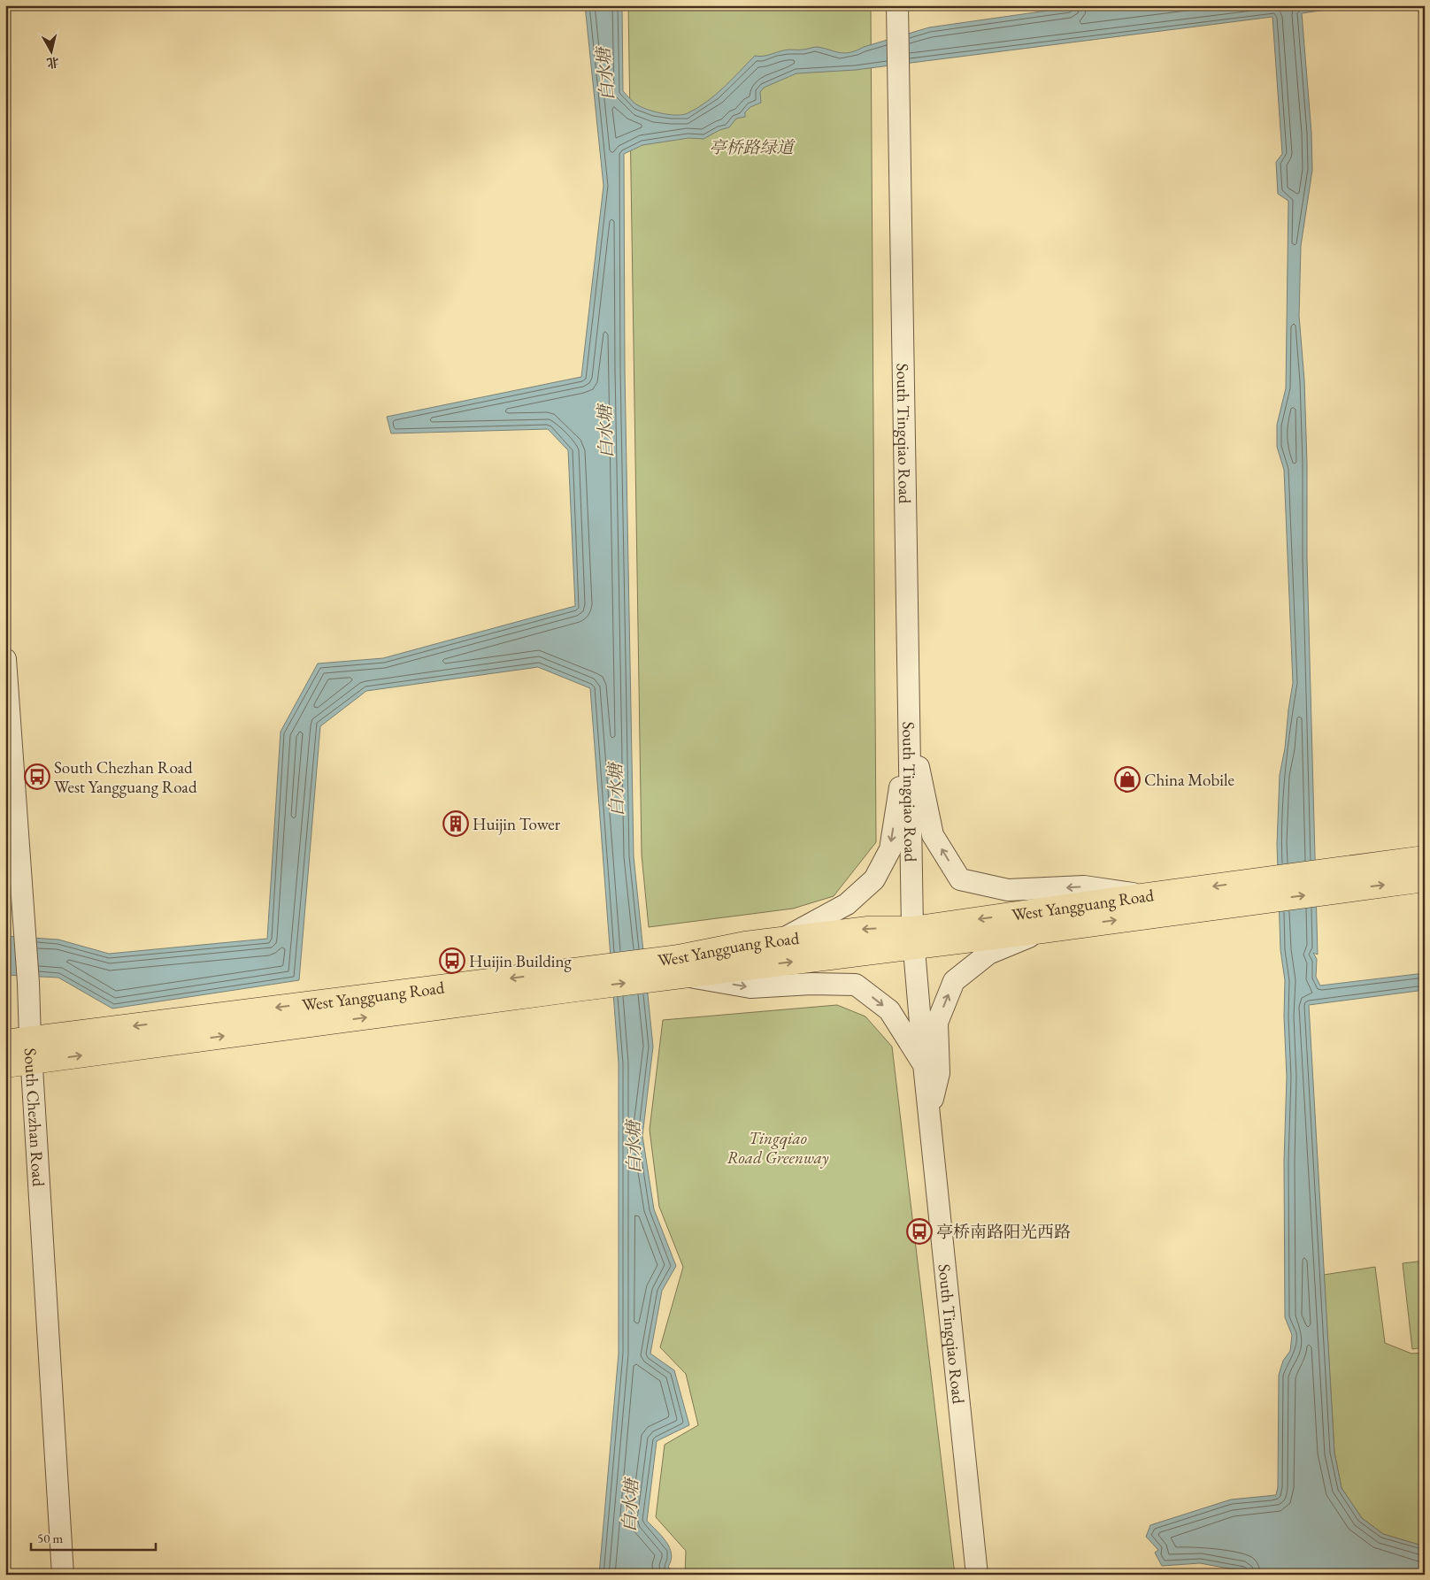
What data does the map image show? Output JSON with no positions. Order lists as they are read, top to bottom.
{
  "streets": {
    "main road": ["West Yangguang Road"],
    "street": ["South Tingqiao Road", "South Chezhan Road"]
  },
  "crossings": [
    ["South Tingqiao Road", "West Yangguang Road"],
    ["West Yangguang Road", "South Chezhan Road"]
  ],
  "water": ["白水塘"],
  "parks": ["亭桥路绿道", "Tingqiao Road Greenway"],
  "places": {
    "bus stop": ["South Chezhan Road West Yangguang Road", "Huijin Building", "亭桥南路阳光西路"],
    "shop": ["China Mobile"],
    "building": ["Huijin Tower"]
  },
  "scale_bar": "50 m",
  "north": "bottom"
}
